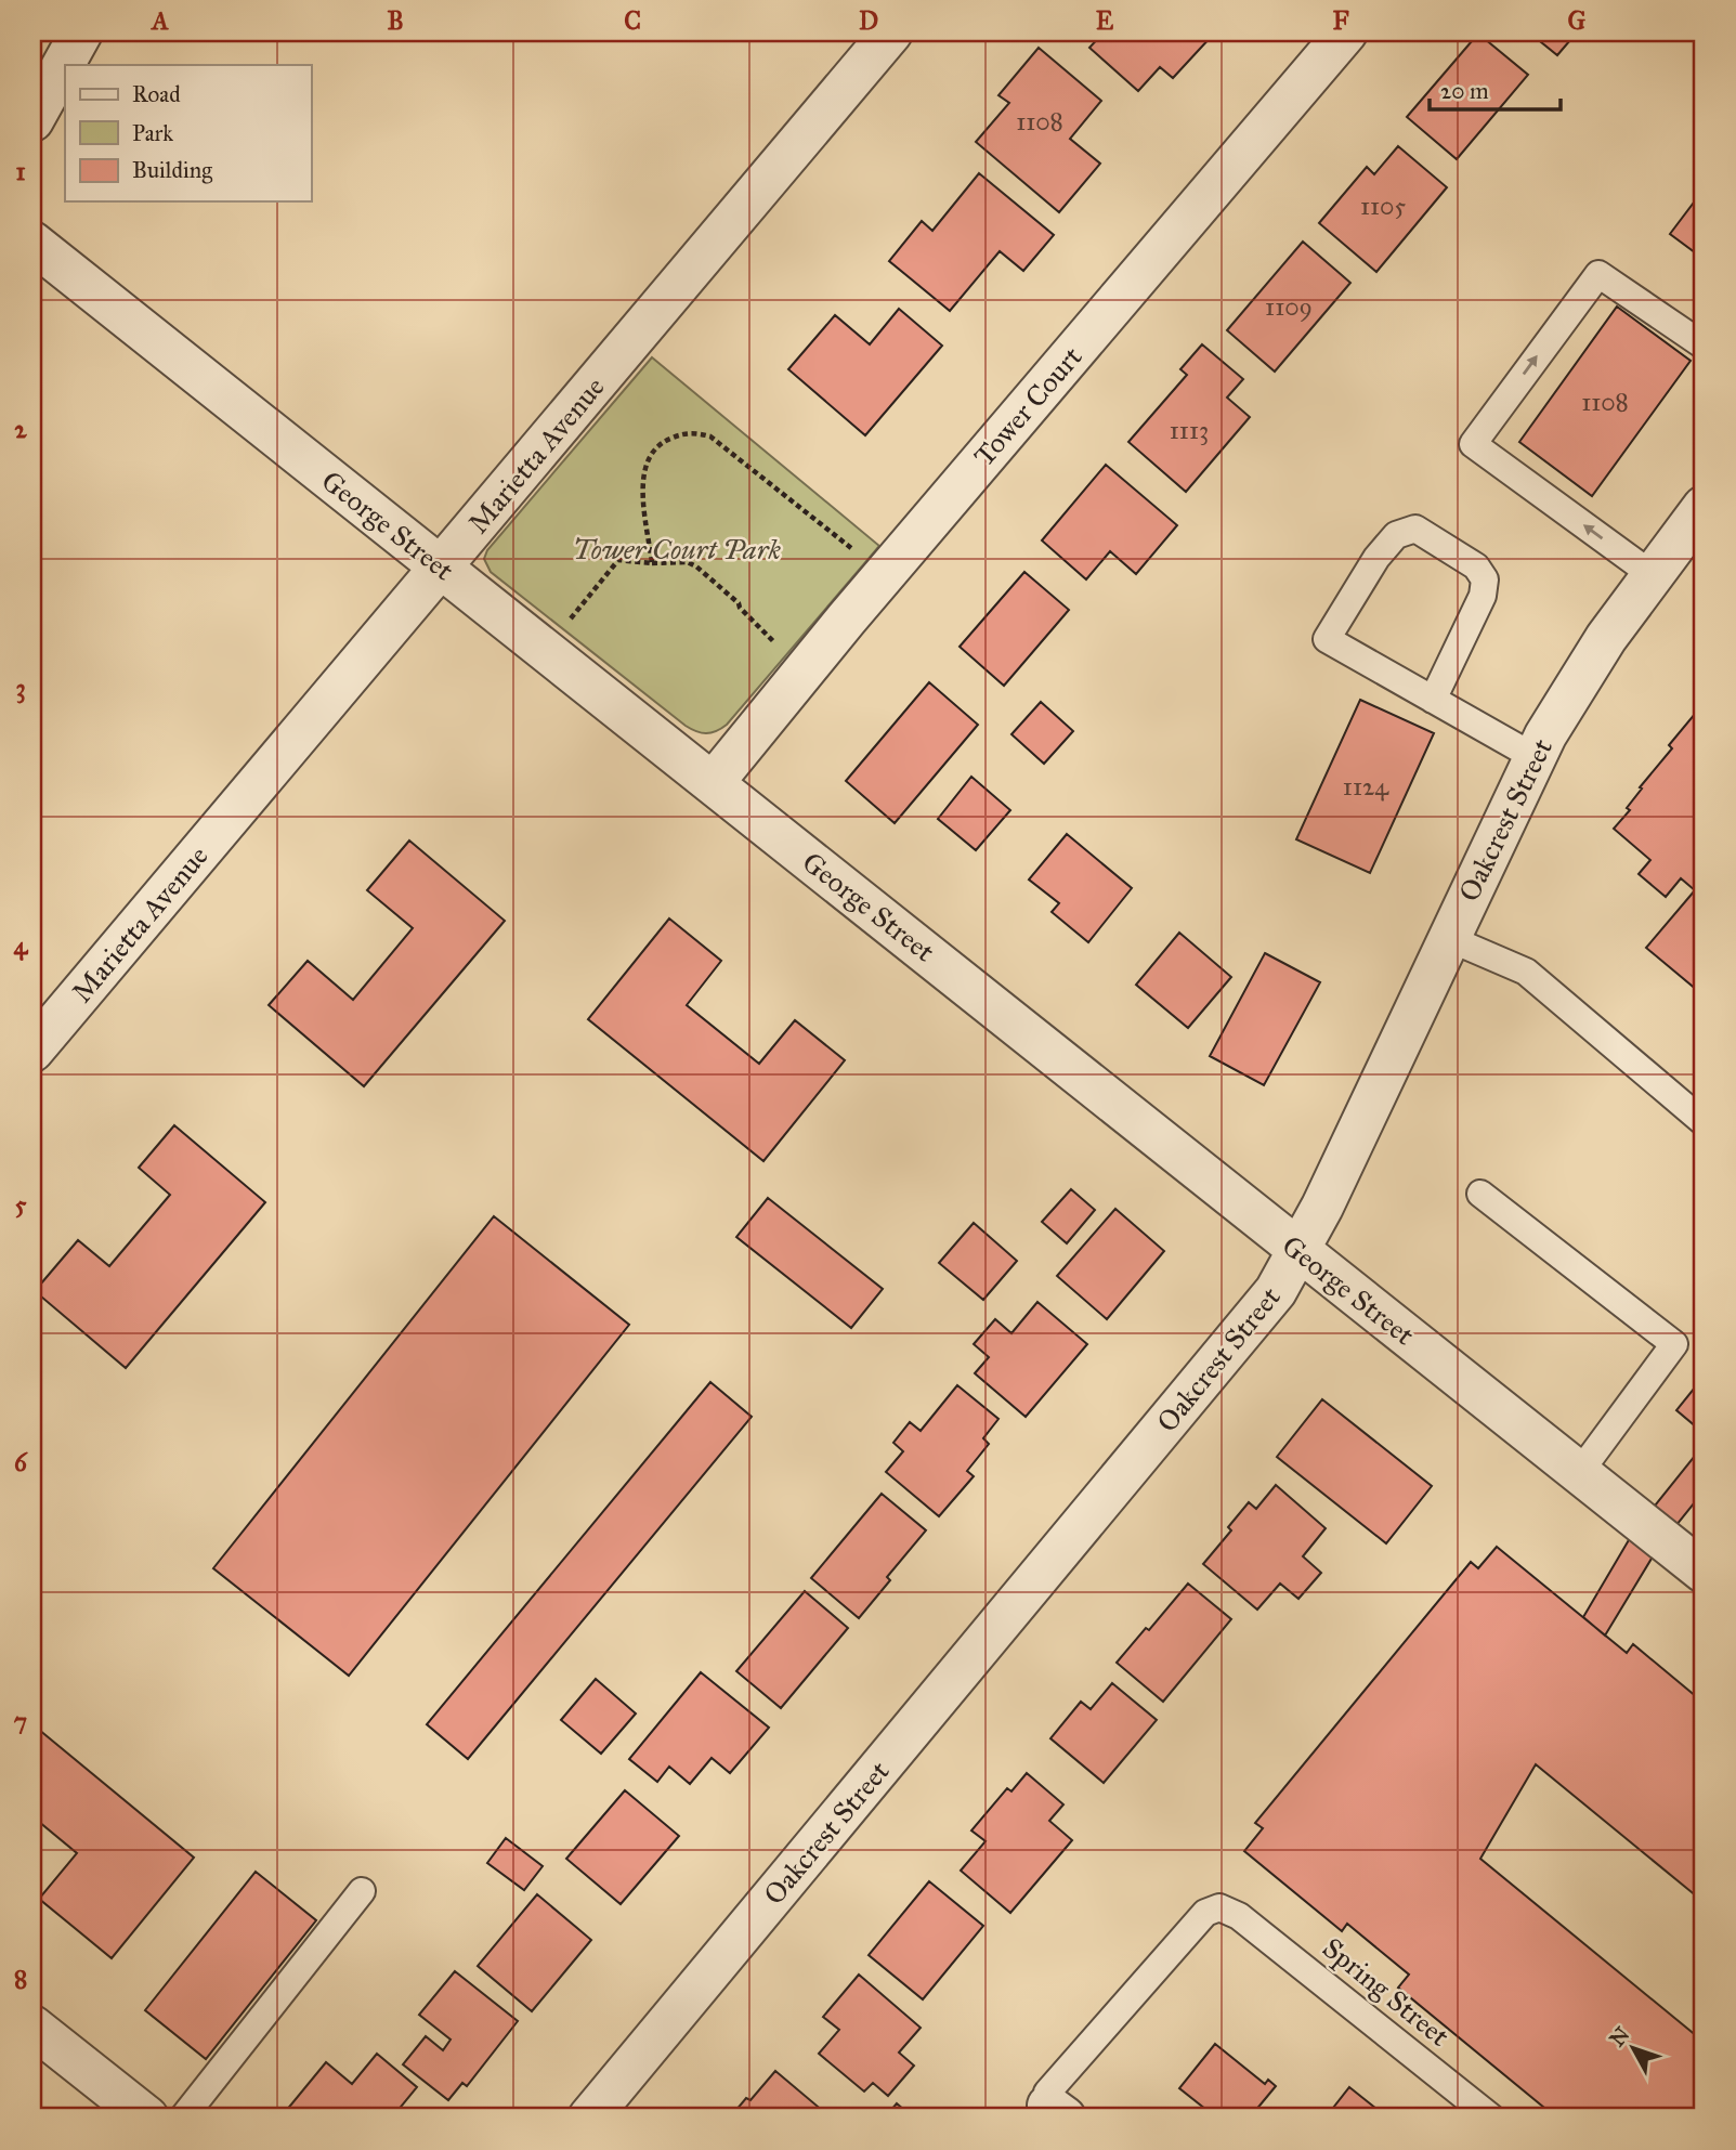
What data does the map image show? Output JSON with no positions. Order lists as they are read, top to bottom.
{
  "streets": {
    "street": [
      "Tower Court",
      "Marietta Avenue",
      "George Street",
      "Oakcrest Street"
    ],
    "lane": ["Spring Street"]
  },
  "crossings": [
    ["Tower Court", "George Street"],
    ["Marietta Avenue", "George Street"],
    ["George Street", "Oakcrest Street"]
  ],
  "parks": ["Tower Court Park"],
  "house_numbers": [
    "1108",
    "1105",
    "1109",
    "1108",
    "1113",
    "1124"
  ],
  "legend": ["Road", "Park", "Building"],
  "scale_bar": "20 m",
  "north": "top left",
  "grid": {
    "columns": [
      "A",
      "B",
      "C",
      "D",
      "E",
      "F",
      "G"
    ],
    "rows": [
      "1",
      "2",
      "3",
      "4",
      "5",
      "6",
      "7",
      "8"
    ]
  }
}
